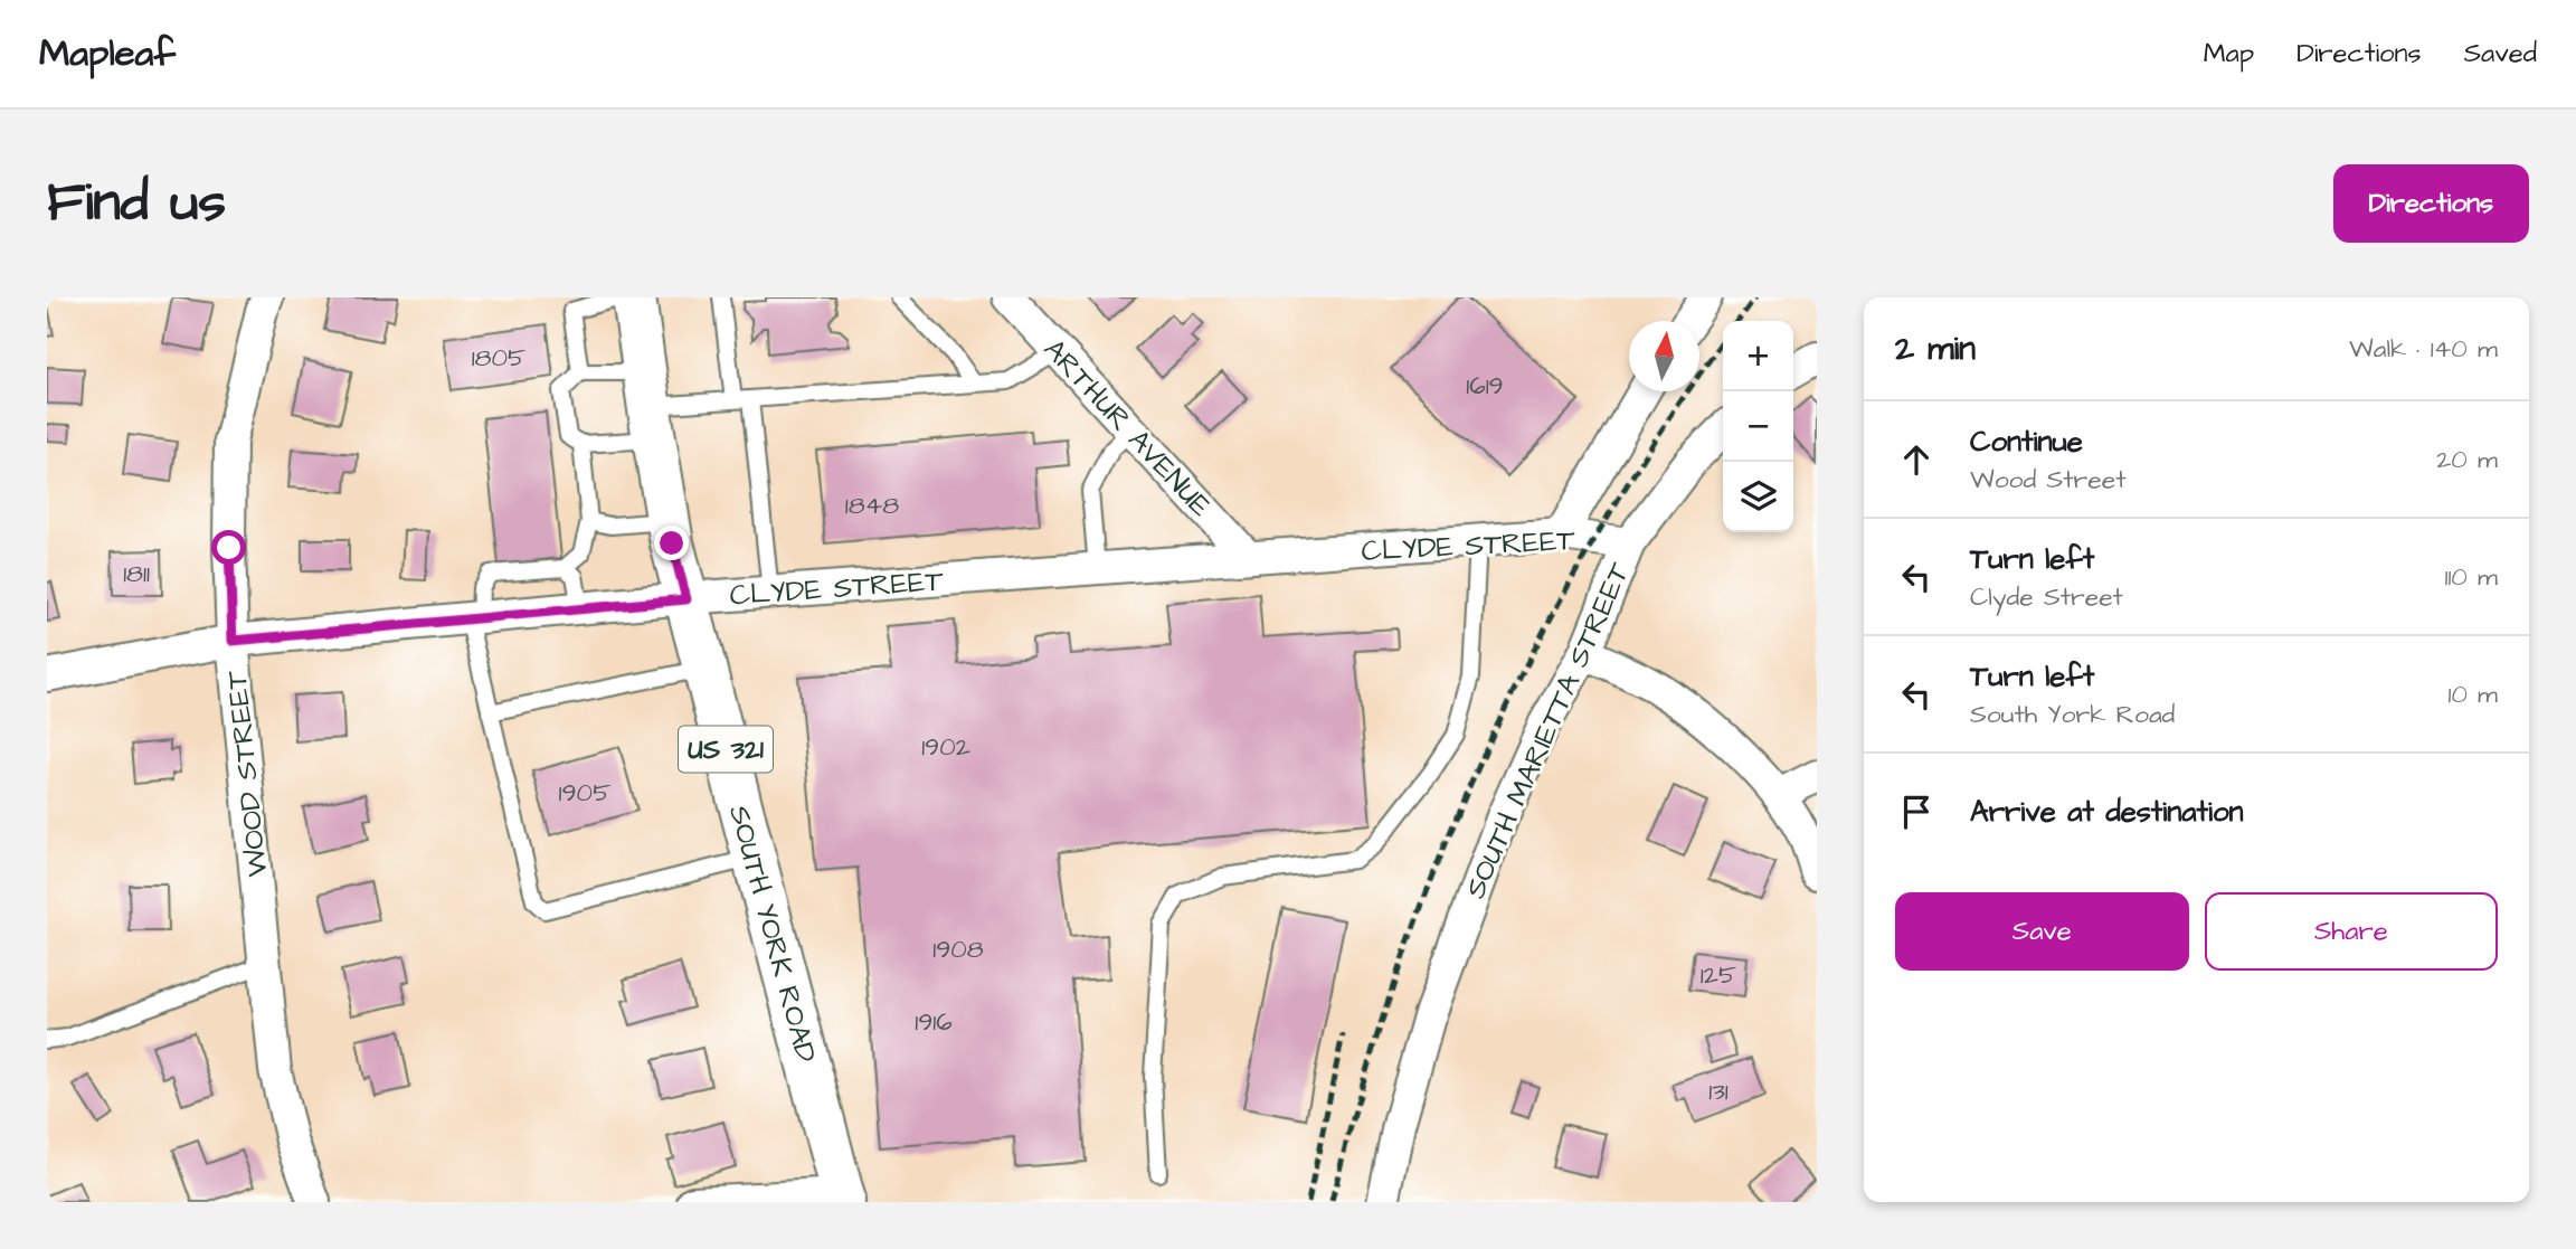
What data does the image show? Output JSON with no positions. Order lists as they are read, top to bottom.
{
  "streets": {
    "main road": ["US 321", "SOUTH YORK ROAD"],
    "street": [
      "ARTHUR AVENUE",
      "CLYDE STREET",
      "SOUTH MARIETTA STREET",
      "WOOD STREET"
    ]
  },
  "crossings": [
    ["ARTHUR AVENUE", "CLYDE STREET"],
    ["CLYDE STREET", "SOUTH MARIETTA STREET"],
    ["CLYDE STREET", "WOOD STREET"],
    ["CLYDE STREET", "SOUTH YORK ROAD"]
  ],
  "house_numbers": [
    "1805",
    "1619",
    "1848",
    "1811",
    "1902",
    "1905",
    "1908",
    "125",
    "1916",
    "131"
  ],
  "north": "top",
  "page": {
    "header": "Mapleaf",
    "nav": ["Map", "Directions", "Saved"],
    "buttons": [
      "Directions",
      ["Save", "Share"]
    ],
    "title": "Find us",
    "heading": ["2 min", "Walk · 140 m"],
    "map_buttons": ["+", "−"],
    "list": [
      ["Continue", "Wood Street", "20 m"],
      ["Turn left", "Clyde Street", "110 m"],
      ["Turn left", "South York Road", "10 m"],
      "Arrive at destination"
    ]
  }
}
